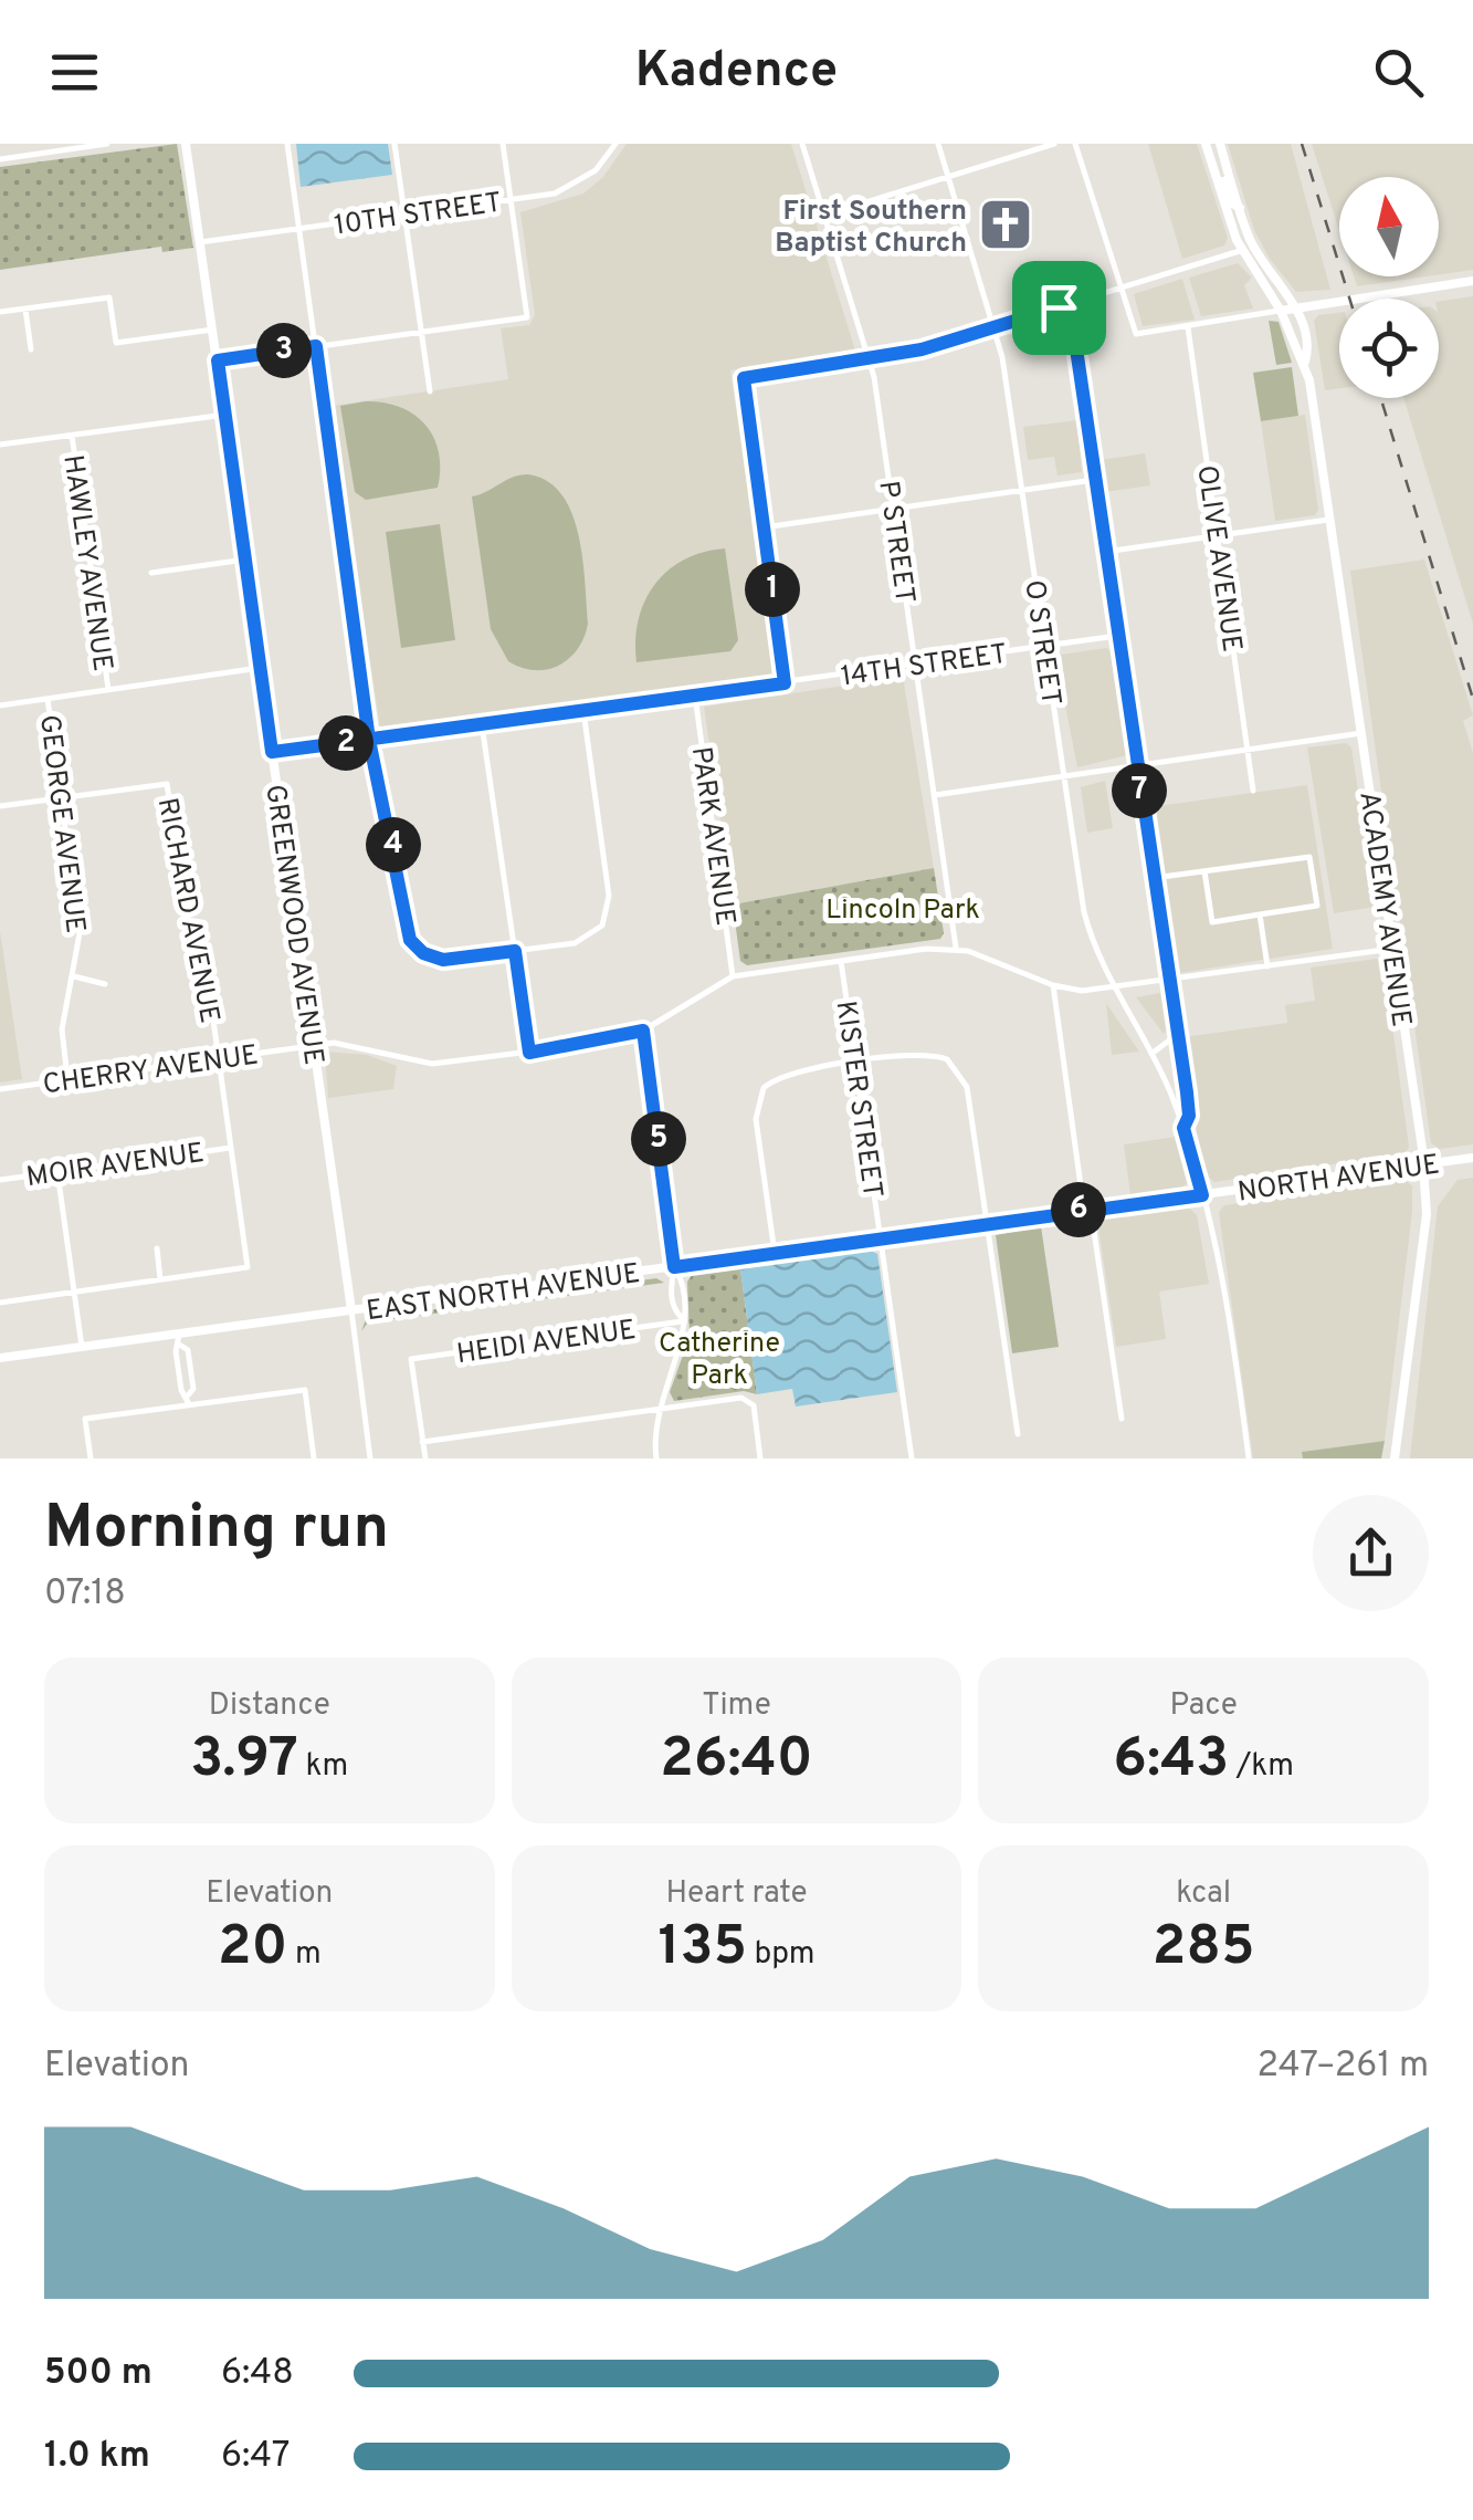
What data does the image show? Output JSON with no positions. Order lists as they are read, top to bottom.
{
  "streets": {
    "street": [
      "10TH STREET",
      "P STREET",
      "OLIVE AVENUE",
      "HAWLEY AVENUE",
      "O STREET",
      "14TH STREET",
      "GEORGE AVENUE",
      "PARK AVENUE",
      "ACADEMY AVENUE",
      "RICHARD AVENUE",
      "GREENWOOD AVENUE",
      "CHERRY AVENUE",
      "KISTER STREET",
      "MOIR AVENUE",
      "NORTH AVENUE",
      "EAST NORTH AVENUE",
      "HEIDI AVENUE"
    ]
  },
  "crossings": [
    ["10TH STREET", "GREENWOOD AVENUE"],
    ["P STREET", "14TH STREET"],
    ["P STREET", "CHERRY AVENUE"],
    ["O STREET", "14TH STREET"],
    ["O STREET", "CHERRY AVENUE"],
    ["14TH STREET", "PARK AVENUE"],
    ["14TH STREET", "GREENWOOD AVENUE"],
    ["GEORGE AVENUE", "RICHARD AVENUE"],
    ["GEORGE AVENUE", "CHERRY AVENUE"],
    ["PARK AVENUE", "CHERRY AVENUE"],
    ["ACADEMY AVENUE", "CHERRY AVENUE"],
    ["ACADEMY AVENUE", "NORTH AVENUE"],
    ["RICHARD AVENUE", "CHERRY AVENUE"],
    ["RICHARD AVENUE", "MOIR AVENUE"],
    ["GREENWOOD AVENUE", "CHERRY AVENUE"],
    ["GREENWOOD AVENUE", "EAST NORTH AVENUE"],
    ["CHERRY AVENUE", "KISTER STREET"],
    ["KISTER STREET", "EAST NORTH AVENUE"],
    ["NORTH AVENUE", "EAST NORTH AVENUE"]
  ],
  "parks": ["Lincoln Park", "Catherine Park"],
  "places": {
    "church": ["First Southern Baptist Church"]
  },
  "north": "top",
  "page": {
    "header": "Kadence",
    "pins": [
      "3",
      "1",
      "2",
      "7",
      "4",
      "5",
      "6"
    ],
    "heading": ["Morning run", "07:18"],
    "stats": [
      ["Distance", "3.97 km"],
      ["Time", "26:40"],
      ["Pace", "6:43 /km"],
      ["Elevation", "20 m"],
      ["Heart rate", "135 bpm"],
      ["kcal", "285"]
    ],
    "chart": ["Elevation", "247–261 m"],
    "list": [
      {
        "name": "500 m",
        "note": "6:48"
      },
      {
        "name": "1.0 km",
        "note": "6:47"
      }
    ]
  }
}
